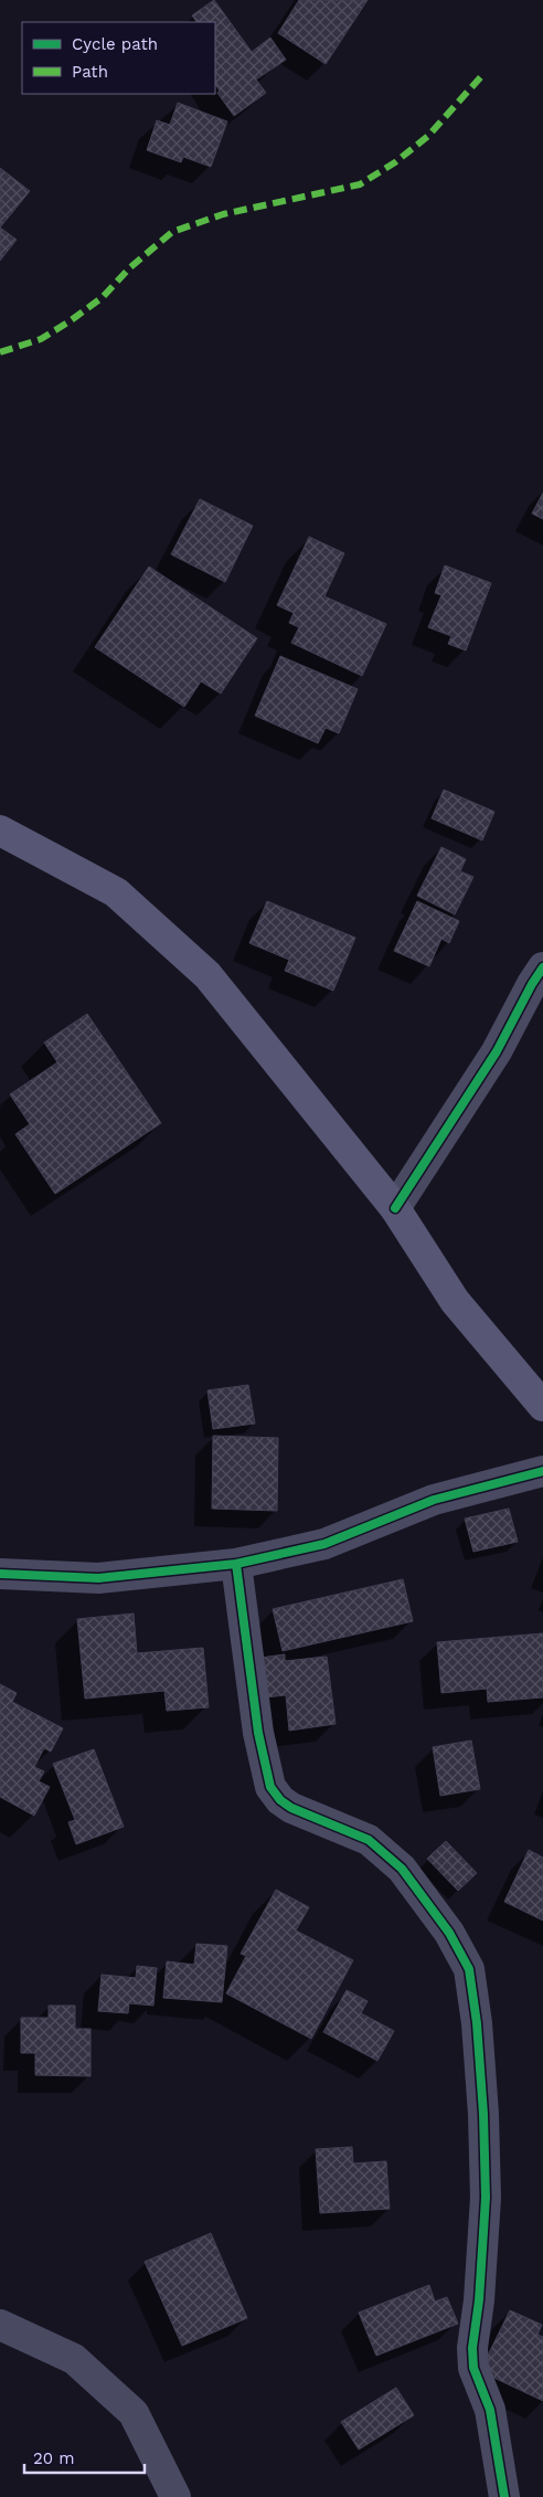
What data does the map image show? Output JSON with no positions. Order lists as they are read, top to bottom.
{
  "legend": ["Cycle path", "Path"],
  "scale_bar": "20 m"
}
